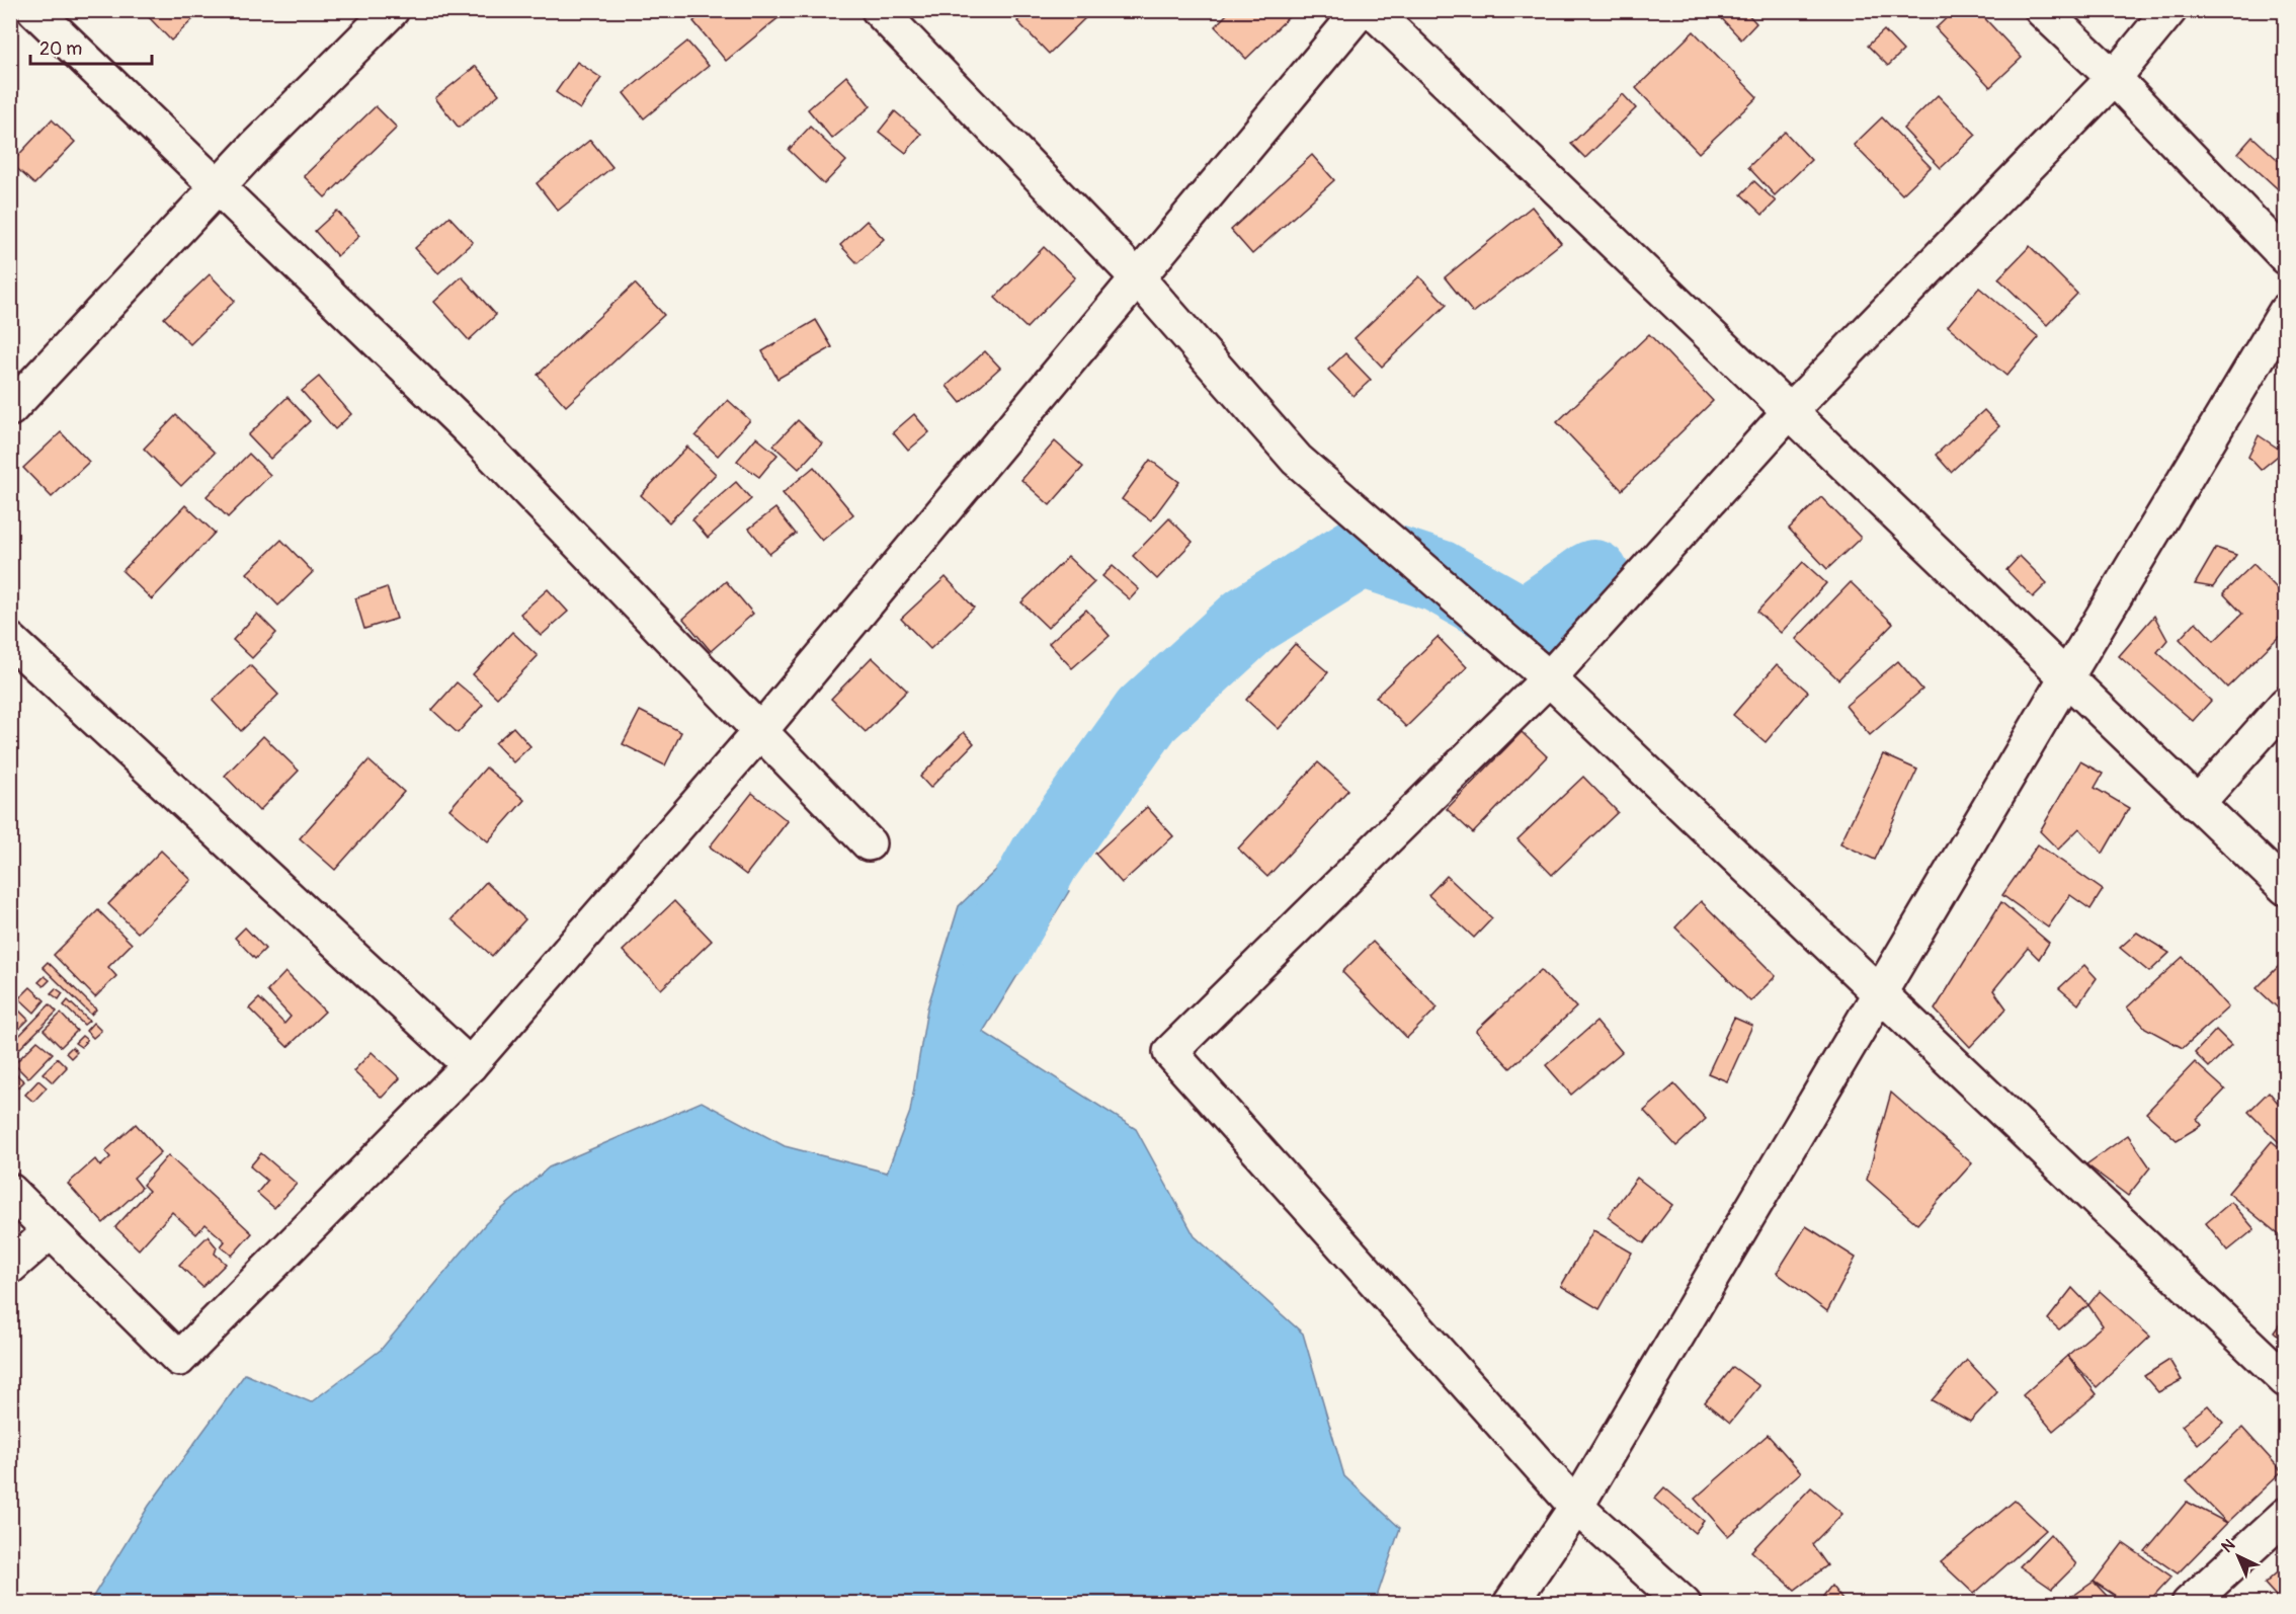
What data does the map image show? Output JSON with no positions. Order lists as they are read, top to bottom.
{
  "scale_bar": "20 m",
  "north": "top left"
}
